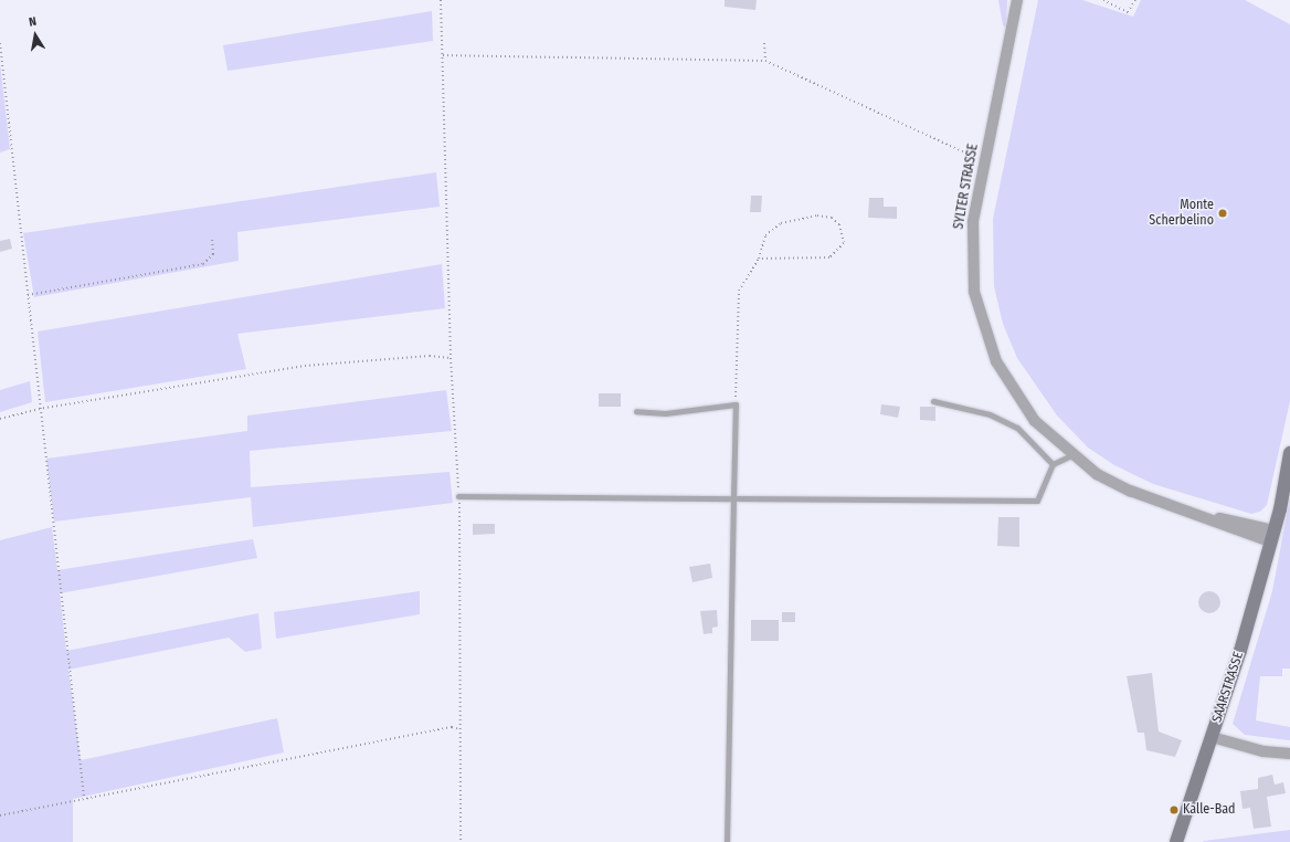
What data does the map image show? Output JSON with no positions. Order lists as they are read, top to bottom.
{
  "streets": {
    "main road": ["SAARSTRASSE"],
    "street": ["SYLTER STRASSE"]
  },
  "crossings": [
    ["SYLTER STRASSE", "SAARSTRASSE"]
  ],
  "places": ["Monte Scherbelino", "Kalle-Bad"],
  "north": "top"
}
